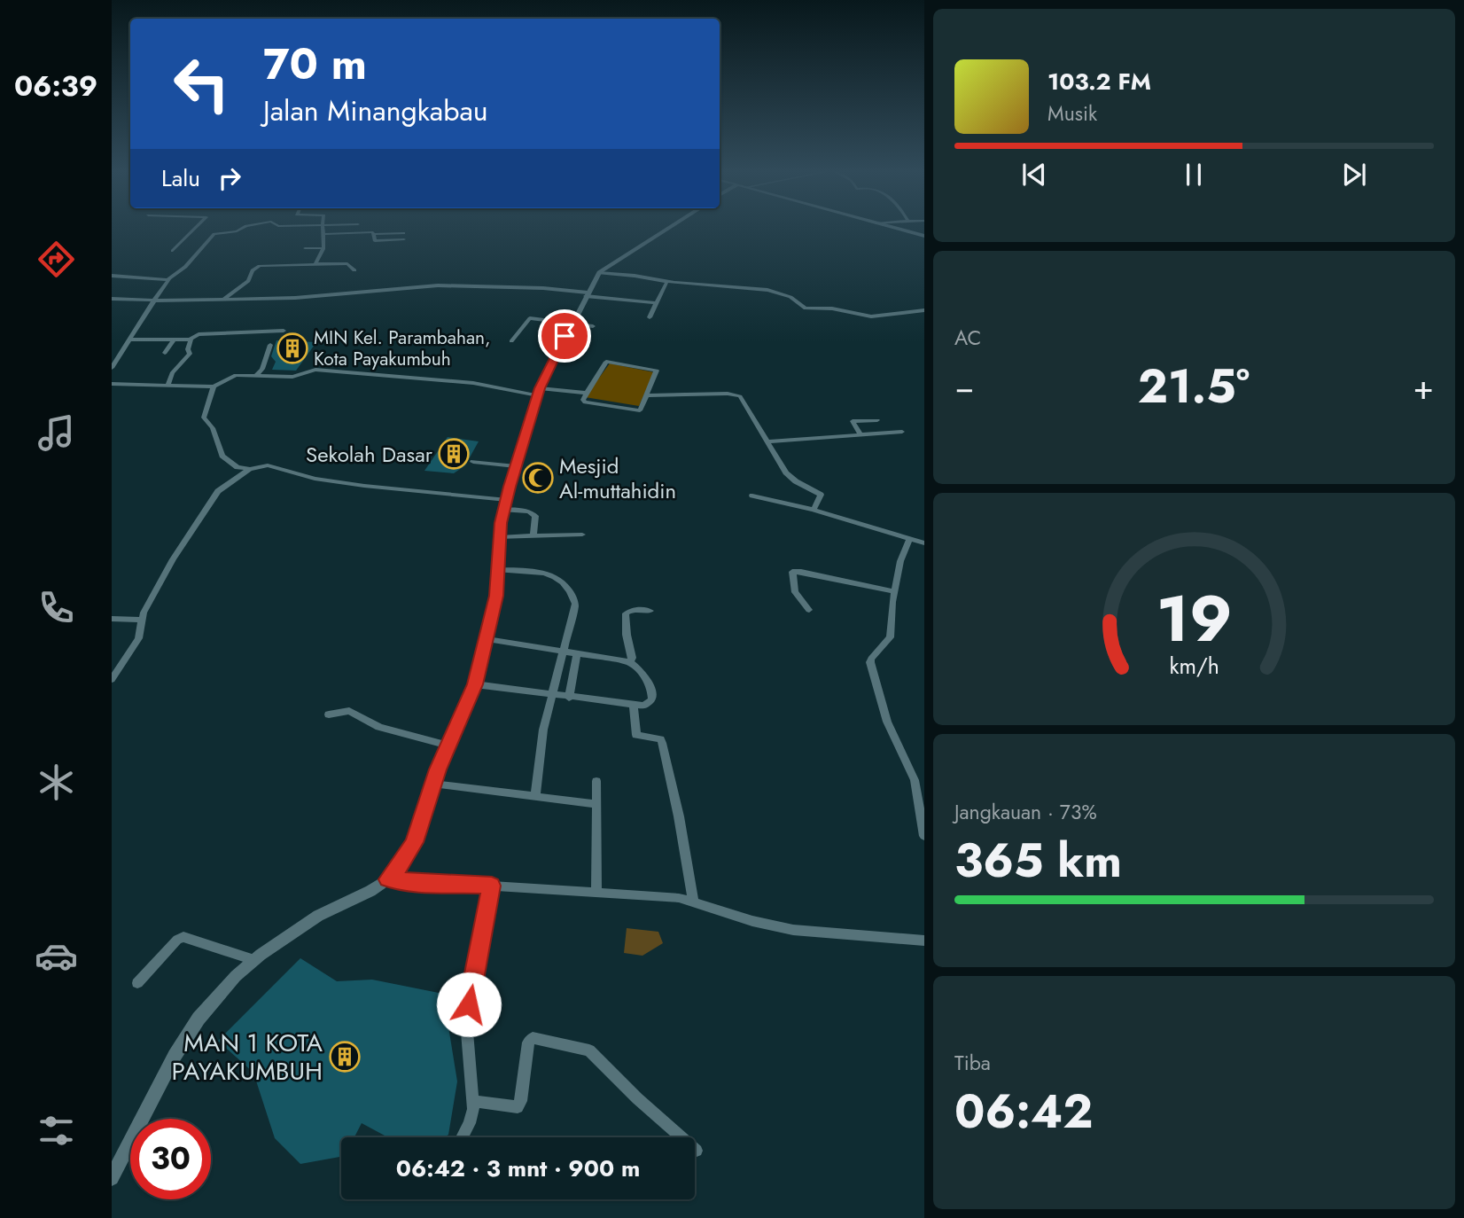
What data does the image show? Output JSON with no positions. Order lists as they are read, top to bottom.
{
  "places": {
    "building": ["MIN Kel. Parambahan, Kota Payakumbuh", "Sekolah Dasar", "MAN 1 KOTA PAYAKUMBUH"],
    "mosque": ["Mesjid Al-muttahidin"]
  },
  "page": {
    "tabs": "06:39",
    "turn": ["70 m", "Jalan Minangkabau"],
    "song": ["103.2 FM", "Musik"],
    "then": "Lalu",
    "tile": [
      "AC",
      ["Jangkauan · 73%", "365 km"],
      ["Tiba", "06:42"]
    ],
    "heat": ["−", "21.5°", "+"],
    "limit": "30",
    "trip": "06:42 · 3 mnt · 900 m",
    "gauge": ["19", "km/h"]
  }
}
